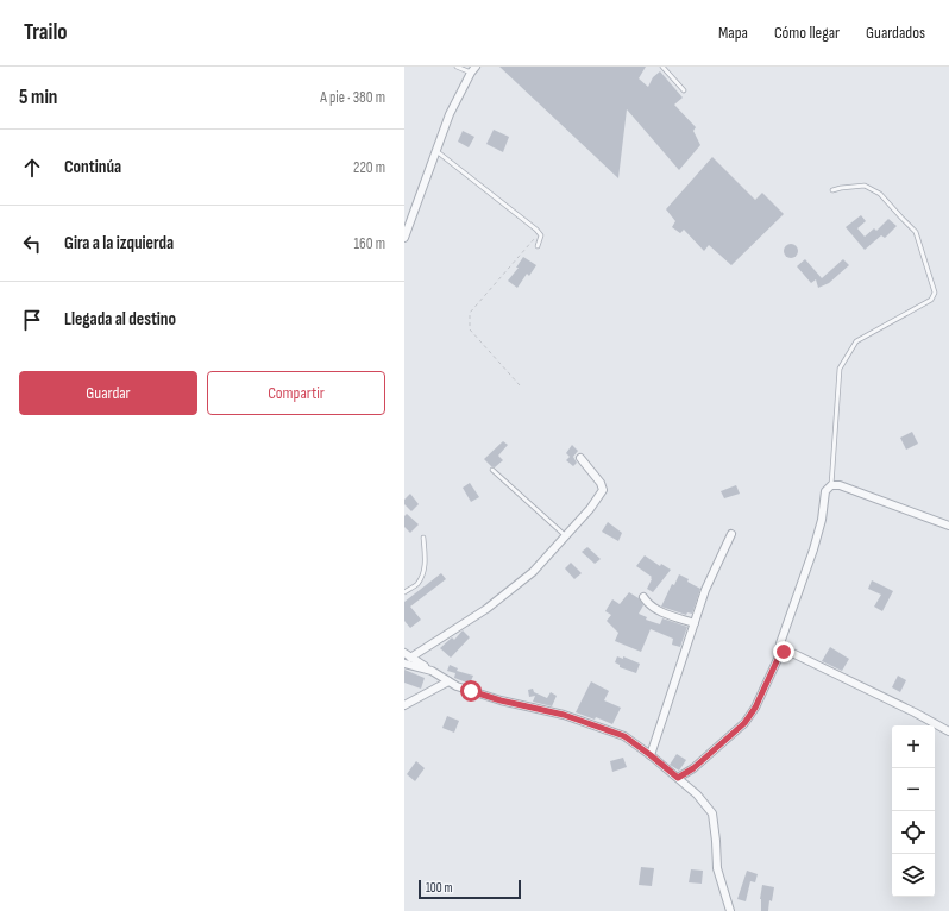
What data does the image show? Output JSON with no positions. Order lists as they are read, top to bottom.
{
  "scale_bar": "100 m",
  "page": {
    "header": "Trailo",
    "nav": ["Mapa", "Cómo llegar", "Guardados"],
    "heading": ["5 min", "A pie · 380 m"],
    "list": [
      ["Continúa", "220 m"],
      ["Gira a la izquierda", "160 m"],
      "Llegada al destino"
    ],
    "buttons": ["Guardar", "Compartir"],
    "map_buttons": ["+", "−"],
    "scale": "100 m"
  }
}
